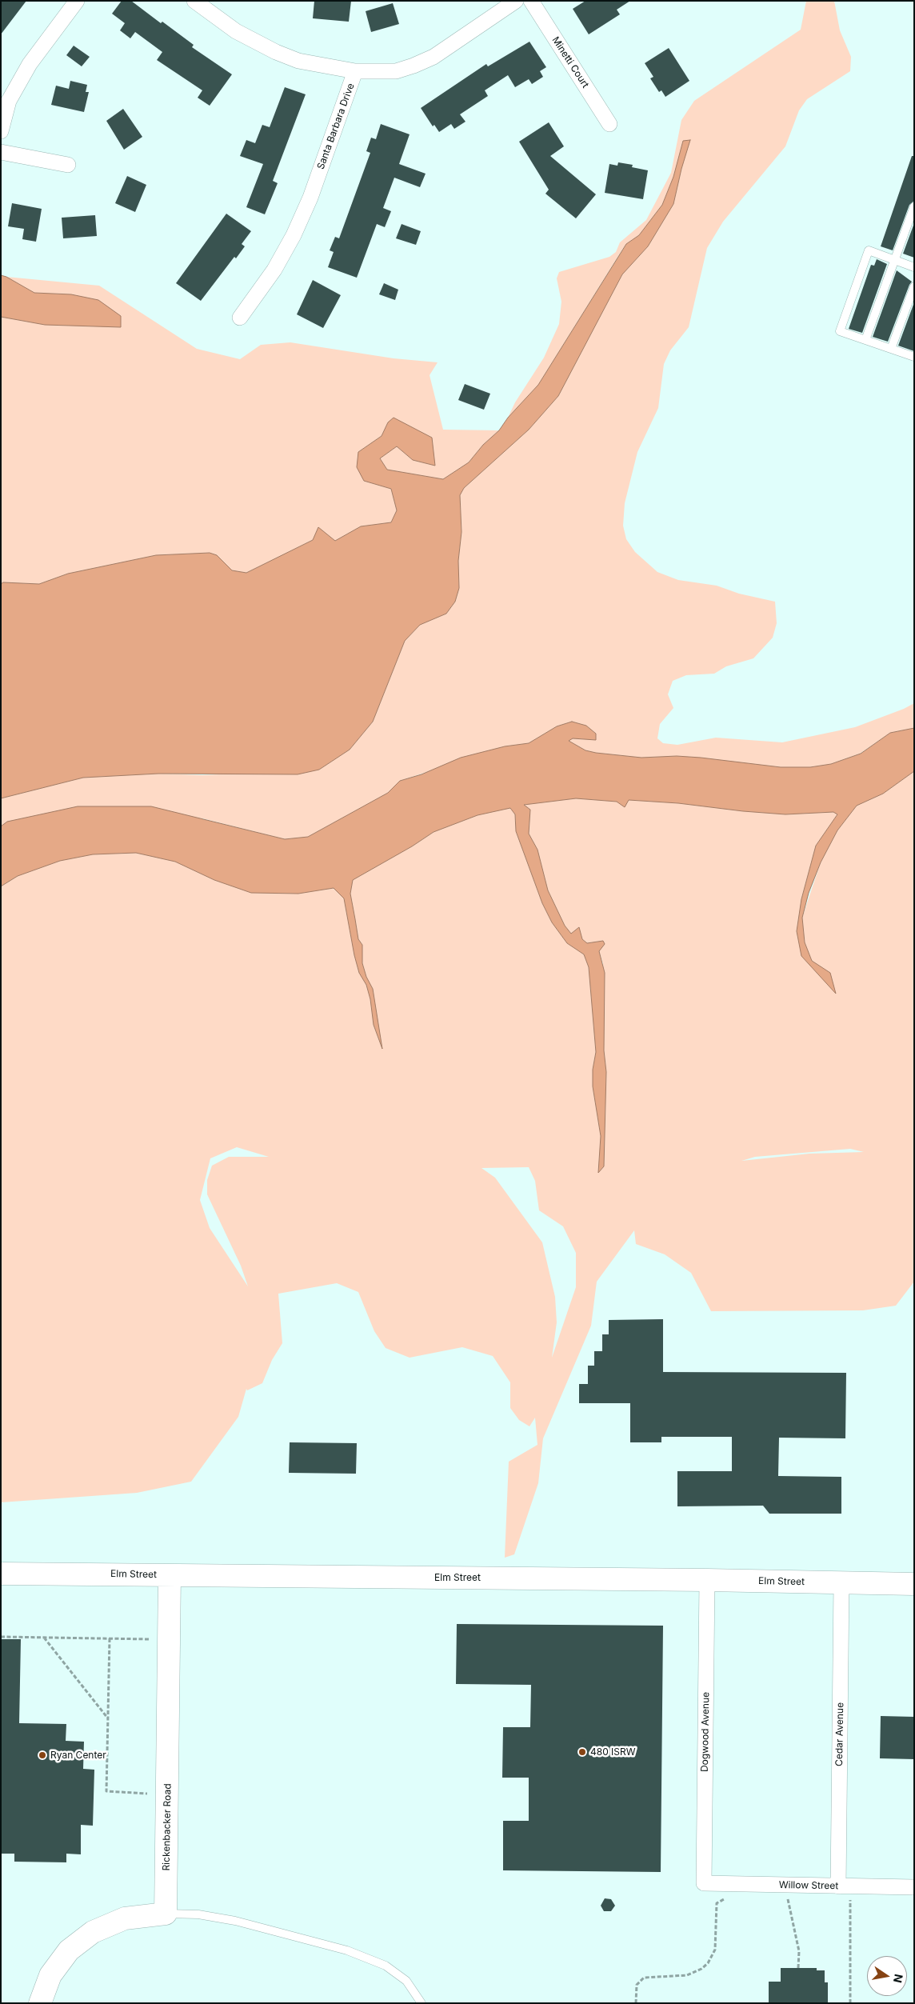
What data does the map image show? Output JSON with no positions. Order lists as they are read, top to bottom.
{
  "streets": {
    "street": [
      "Minetti Court",
      "Santa Barbara Drive",
      "Elm Street",
      "Dogwood Avenue",
      "Cedar Avenue",
      "Rickenbacker Road",
      "Willow Street"
    ]
  },
  "crossings": [
    ["Elm Street", "Dogwood Avenue"],
    ["Elm Street", "Cedar Avenue"],
    ["Elm Street", "Rickenbacker Road"],
    ["Dogwood Avenue", "Willow Street"],
    ["Cedar Avenue", "Willow Street"]
  ],
  "places": ["480 ISRW", "Ryan Center"],
  "north": "right"
}
